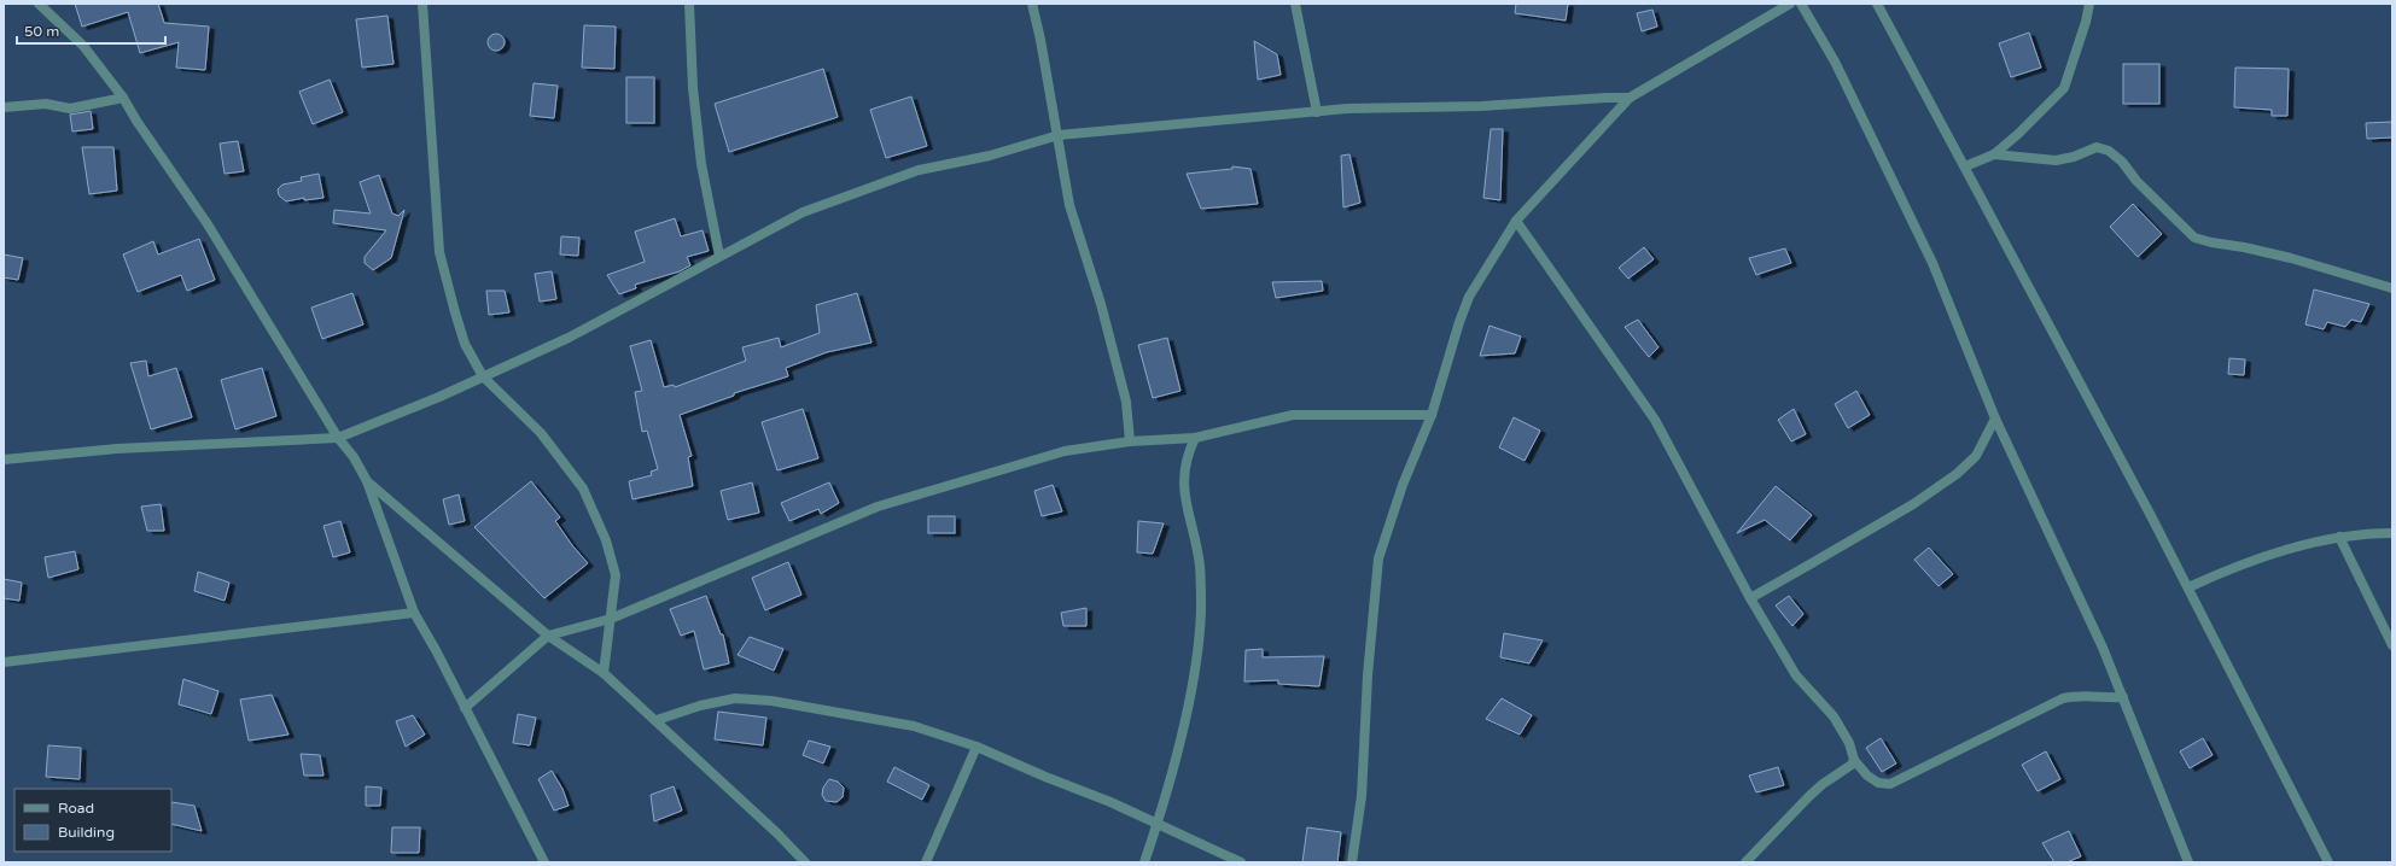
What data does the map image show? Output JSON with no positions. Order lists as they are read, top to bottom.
{
  "legend": ["Road", "Building"],
  "scale_bar": "50 m"
}
